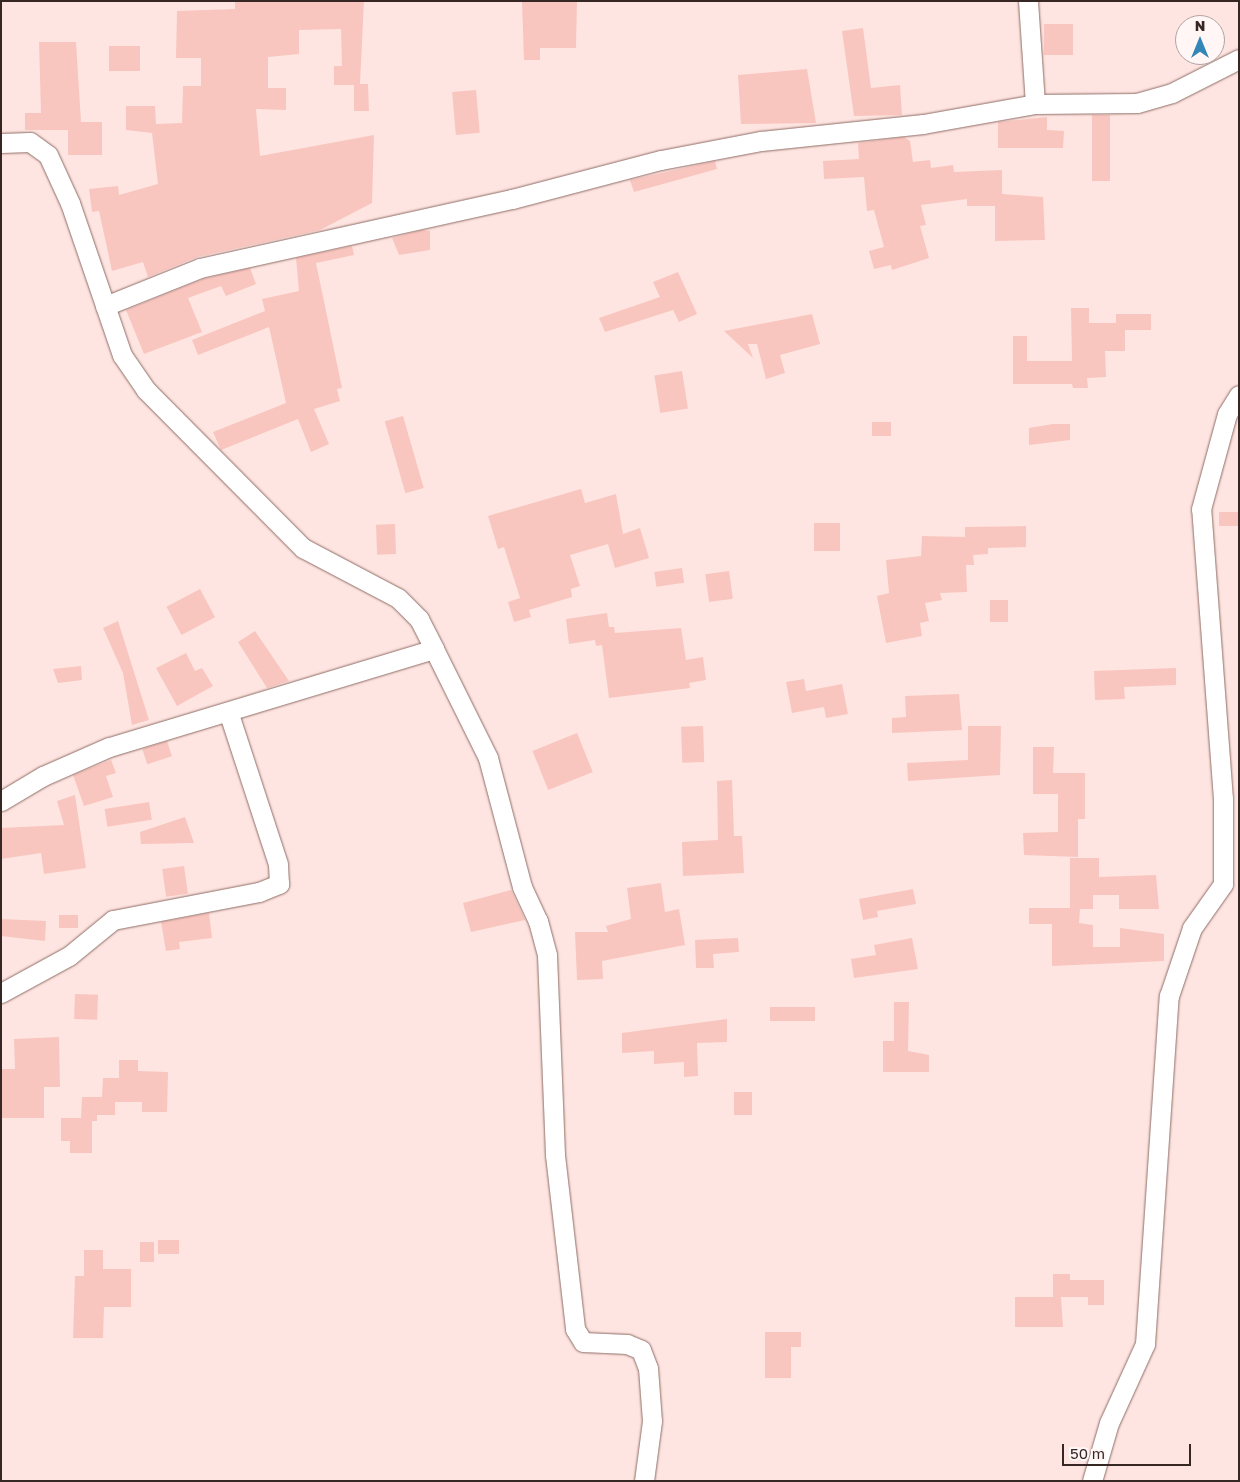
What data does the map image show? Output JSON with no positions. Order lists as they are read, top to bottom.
{
  "scale_bar": "50 m",
  "north": "top"
}
